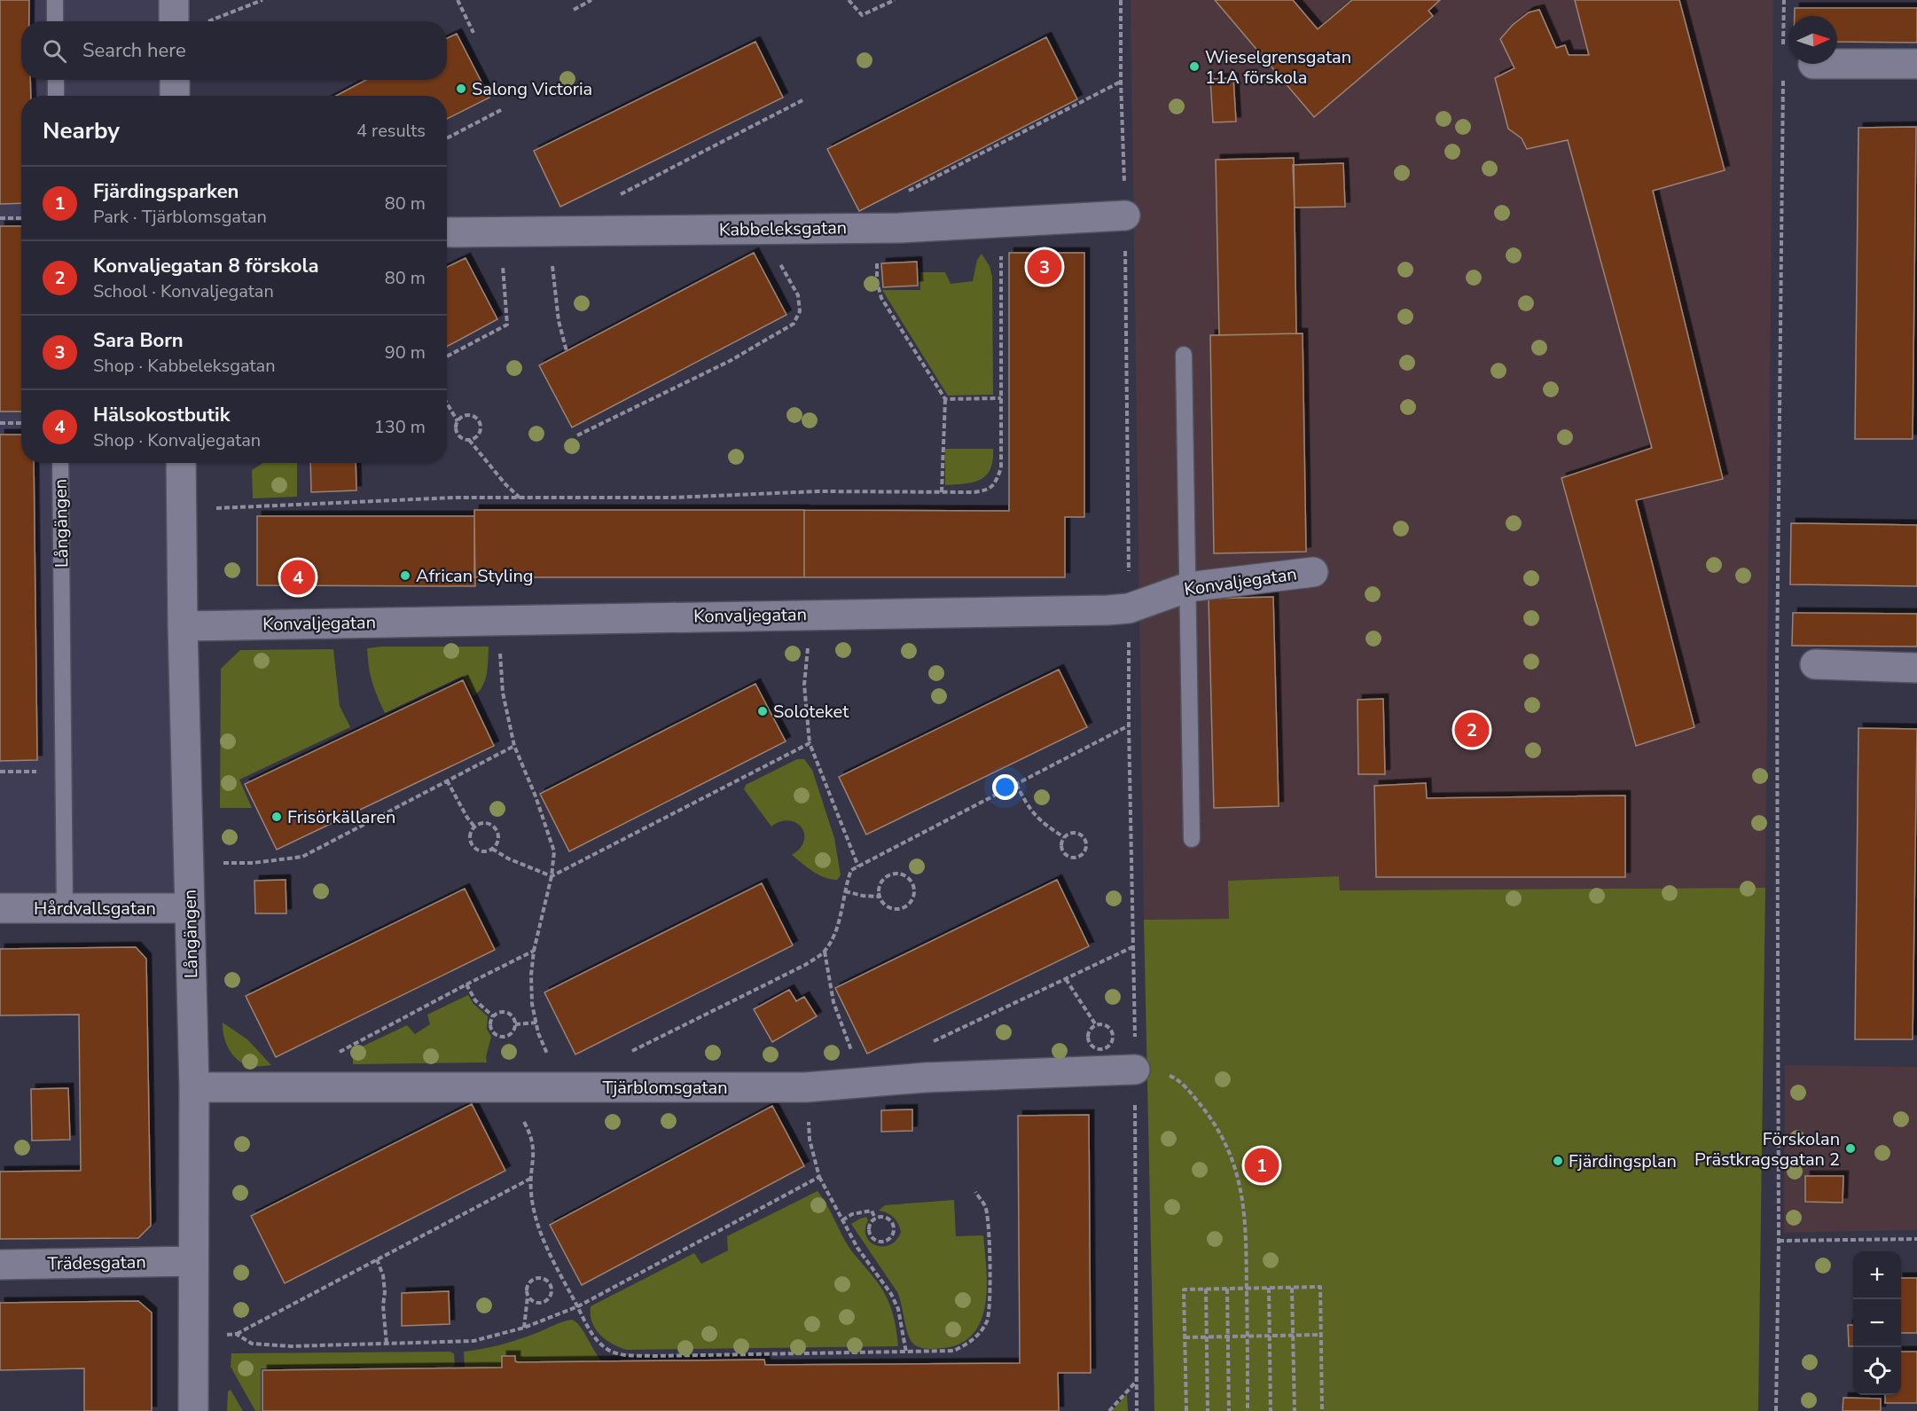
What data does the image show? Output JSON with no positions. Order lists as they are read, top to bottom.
{
  "streets": {
    "street": [
      "Kabbeleksgatan",
      "Långängen",
      "Konvaljegatan",
      "Hårdvallsgatan",
      "Tjärblomsgatan",
      "Trädesgatan"
    ]
  },
  "crossings": [
    ["Långängen", "Konvaljegatan"],
    ["Långängen", "Hårdvallsgatan"],
    ["Långängen", "Tjärblomsgatan"],
    ["Långängen", "Trädesgatan"]
  ],
  "places": [
    "Wieselgrensgatan 11A förskola",
    "Salong Victoria",
    "African Styling",
    "Soloteket",
    "Frisörkällaren",
    "Förskolan Prästkragsgatan 2",
    "Fjärdingsplan"
  ],
  "north": "right",
  "page": {
    "search": "Search here",
    "heading": ["Nearby", "4 results"],
    "list": [
      {
        "mark": "1",
        "name": "Fjärdingsparken",
        "note": "Park · Tjärblomsgatan",
        "value": "80 m"
      },
      {
        "mark": "2",
        "name": "Konvaljegatan 8 förskola",
        "note": "School · Konvaljegatan",
        "value": "80 m"
      },
      {
        "mark": "3",
        "name": "Sara Born",
        "note": "Shop · Kabbeleksgatan",
        "value": "90 m"
      },
      {
        "mark": "4",
        "name": "Hälsokostbutik",
        "note": "Shop · Konvaljegatan",
        "value": "130 m"
      }
    ],
    "pins": [
      "3",
      "4",
      "2",
      "1"
    ],
    "map_buttons": ["+", "−"]
  }
}
